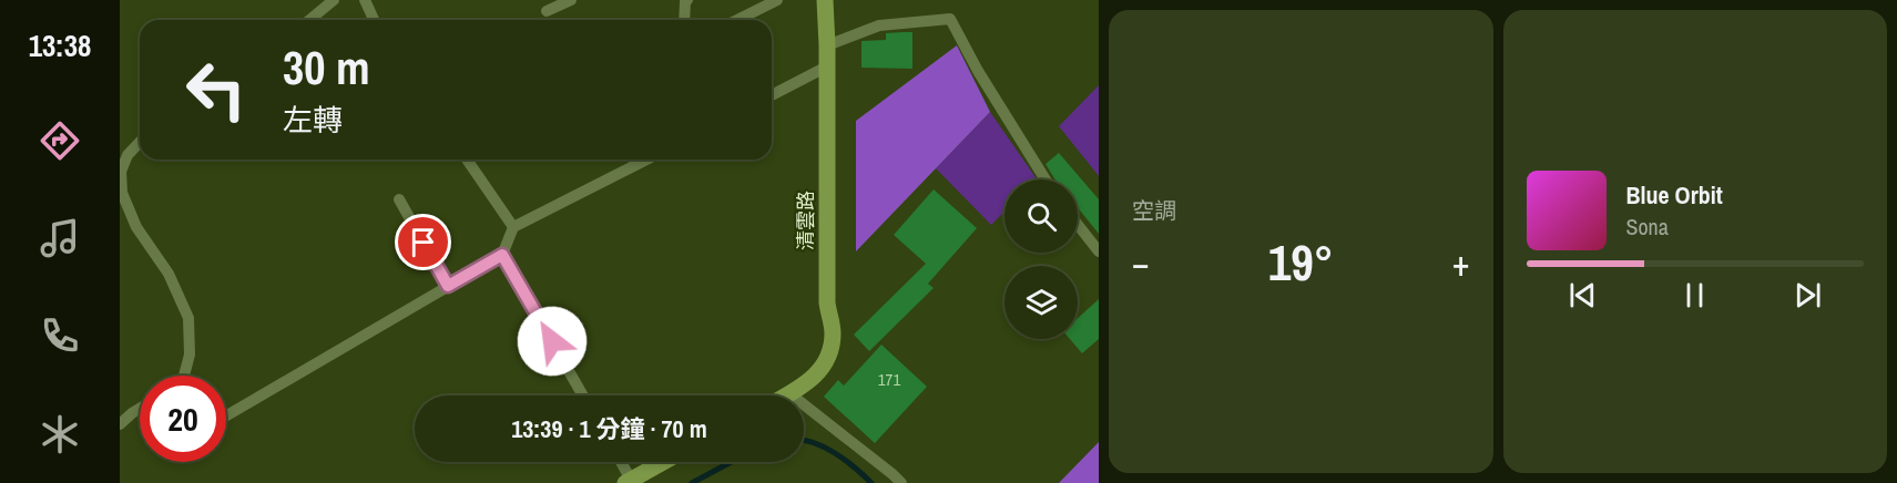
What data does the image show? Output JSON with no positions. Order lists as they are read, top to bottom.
{
  "streets": {
    "street": ["清雲路"]
  },
  "house_numbers": ["171"],
  "page": {
    "tabs": "13:38",
    "tile": "空調",
    "turn": ["30 m", "左轉"],
    "song": ["Blue Orbit", "Sona"],
    "heat": ["−", "19°", "+"],
    "limit": "20",
    "trip": "13:39 · 1 分鐘 · 70 m"
  }
}
